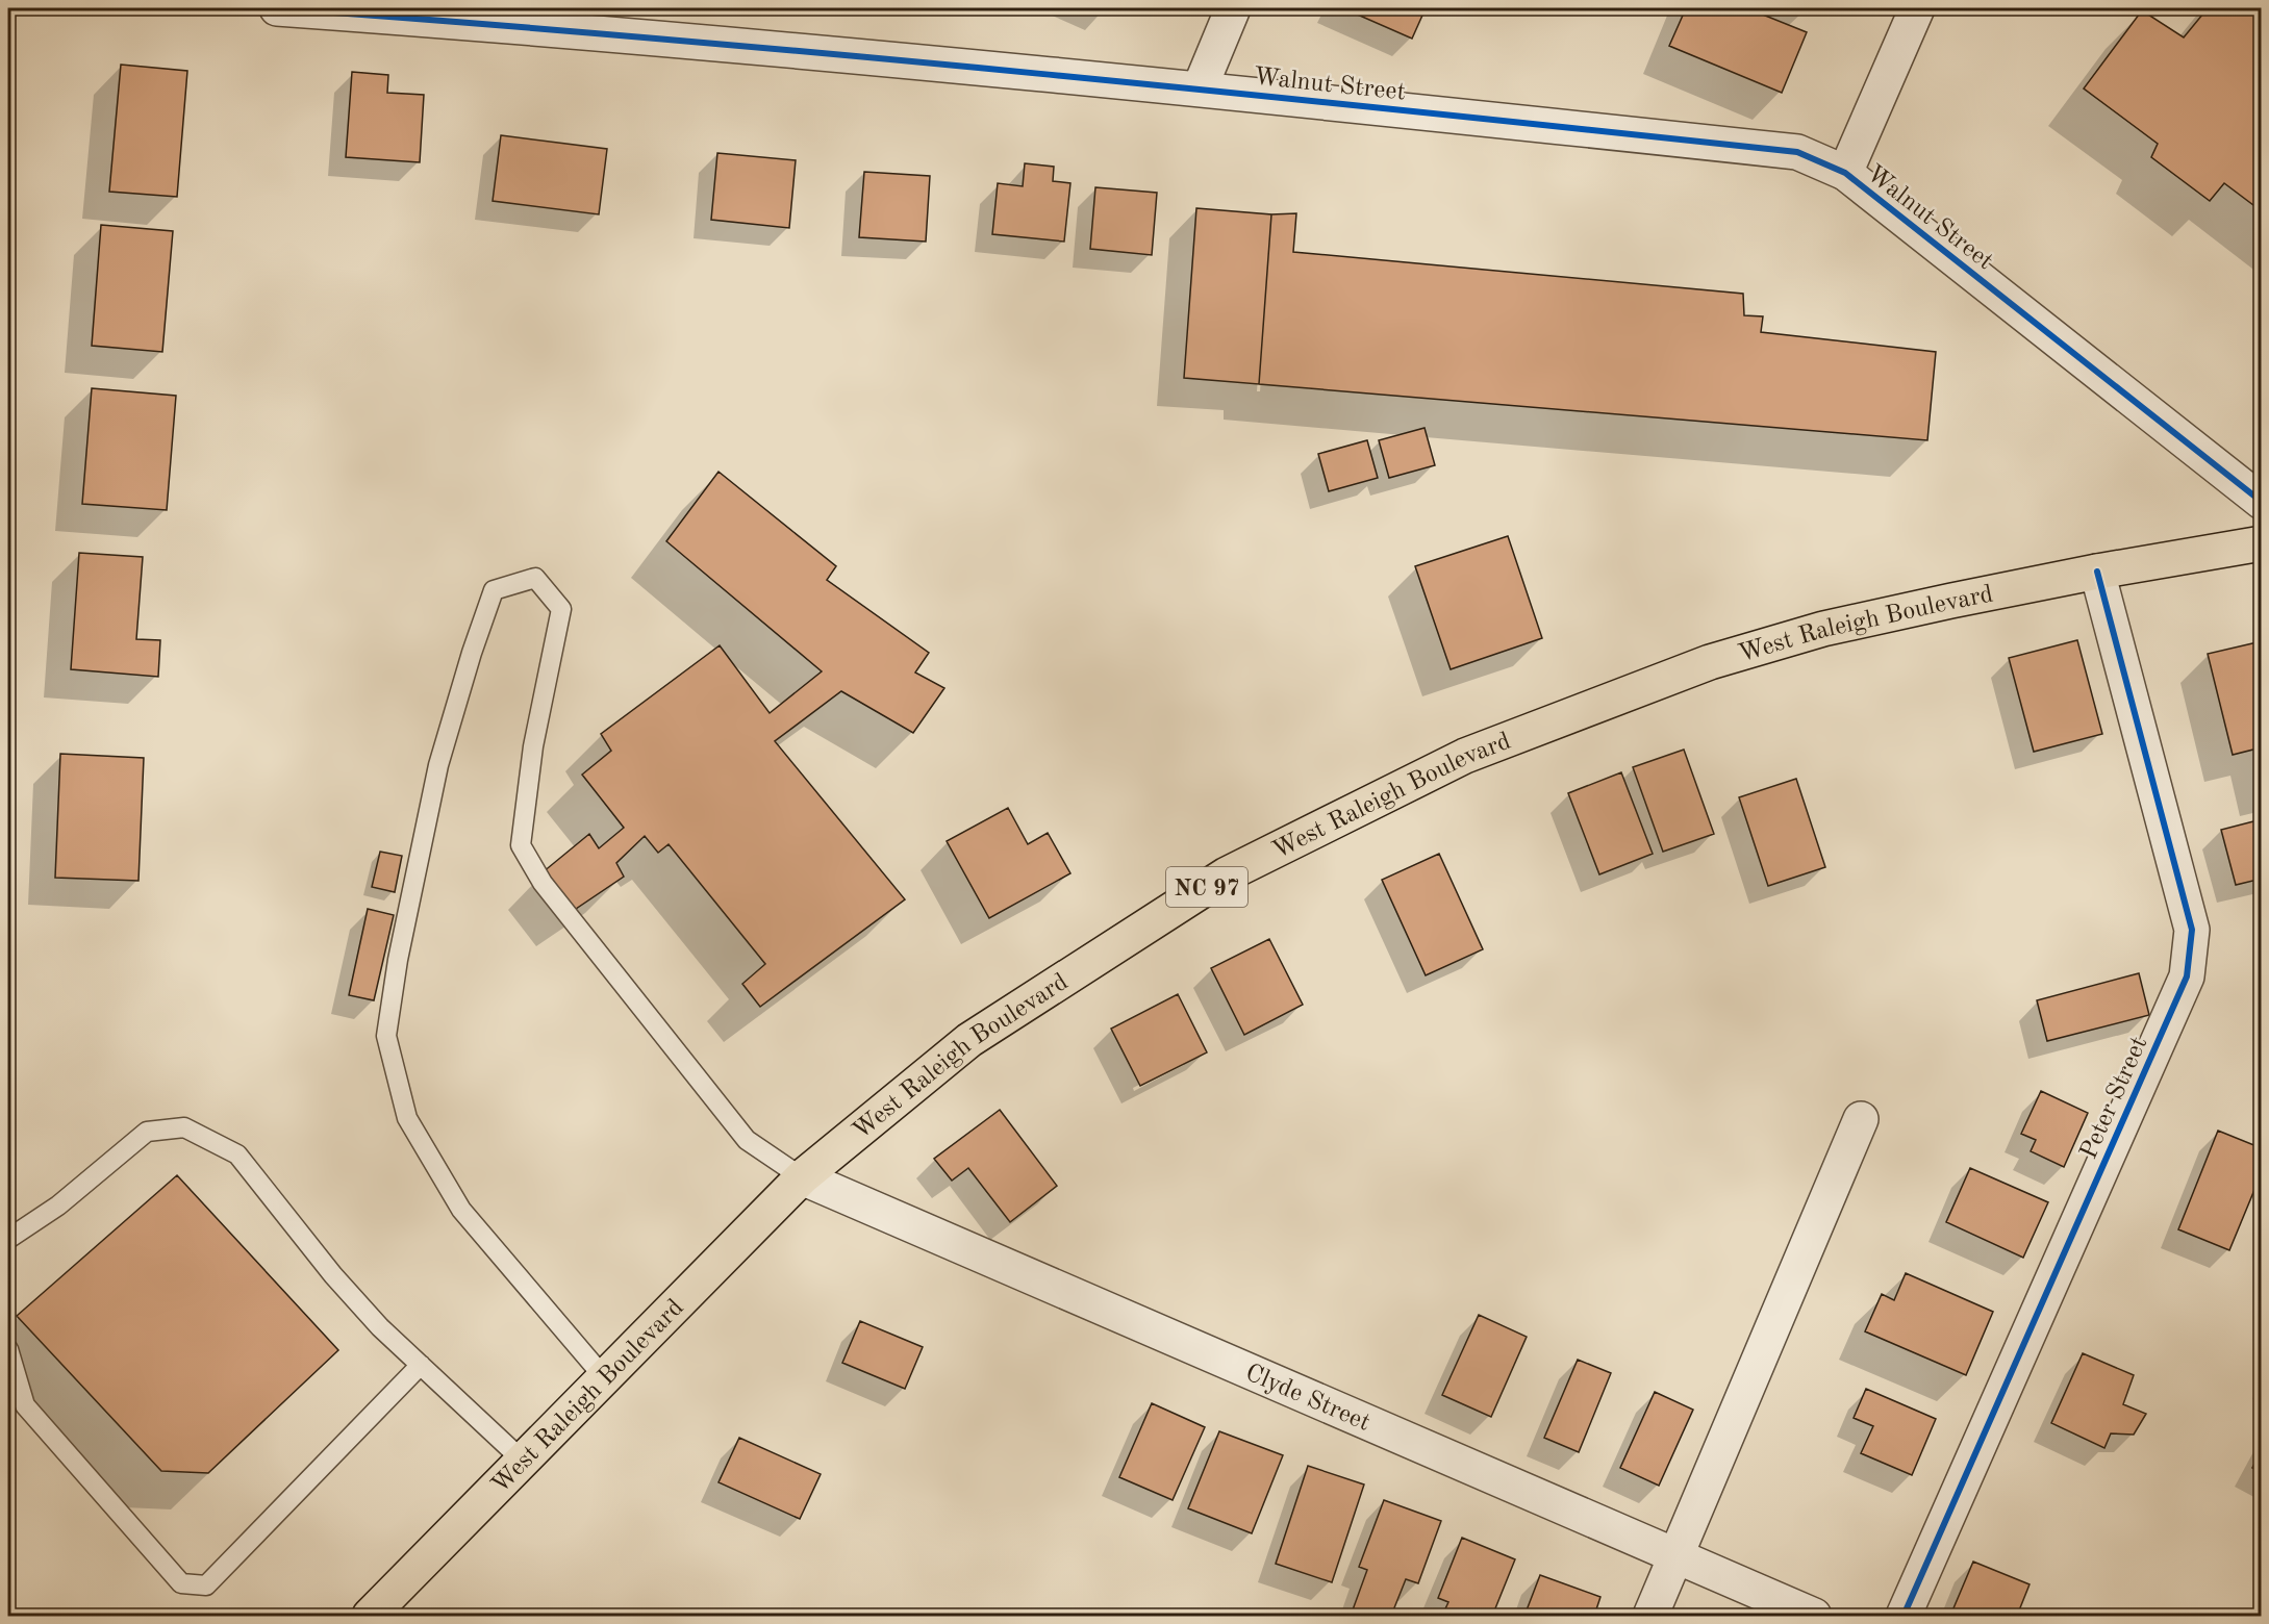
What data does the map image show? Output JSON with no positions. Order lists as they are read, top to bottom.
{
  "streets": {
    "main road": ["West Raleigh Boulevard", "NC 97"],
    "street": ["Walnut Street", "Peter Street", "Clyde Street"]
  },
  "crossings": [
    ["West Raleigh Boulevard", "Peter Street"],
    ["West Raleigh Boulevard", "Clyde Street"]
  ]
}
